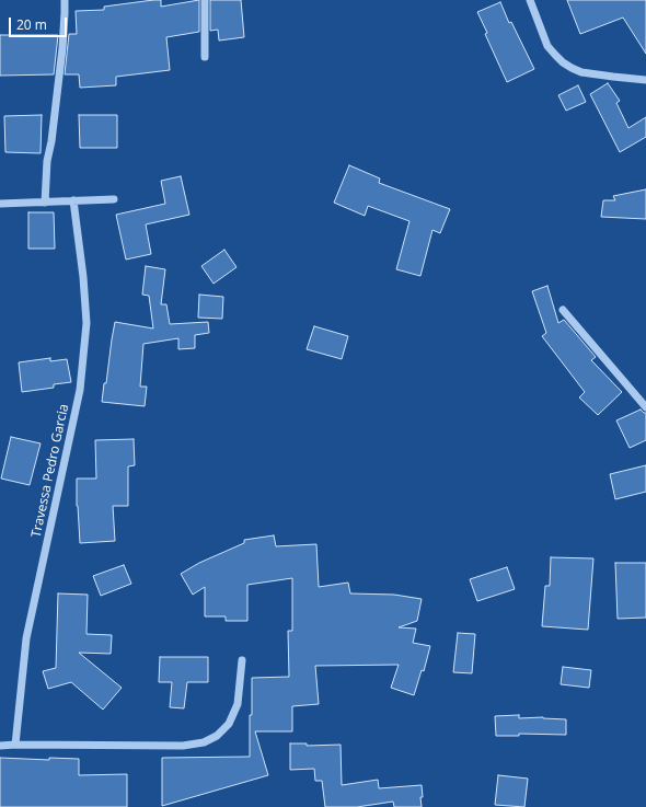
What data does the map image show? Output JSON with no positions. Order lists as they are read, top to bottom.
{
  "streets": {
    "street": ["Travessa Pedro Garcia"]
  },
  "scale_bar": "20 m"
}
